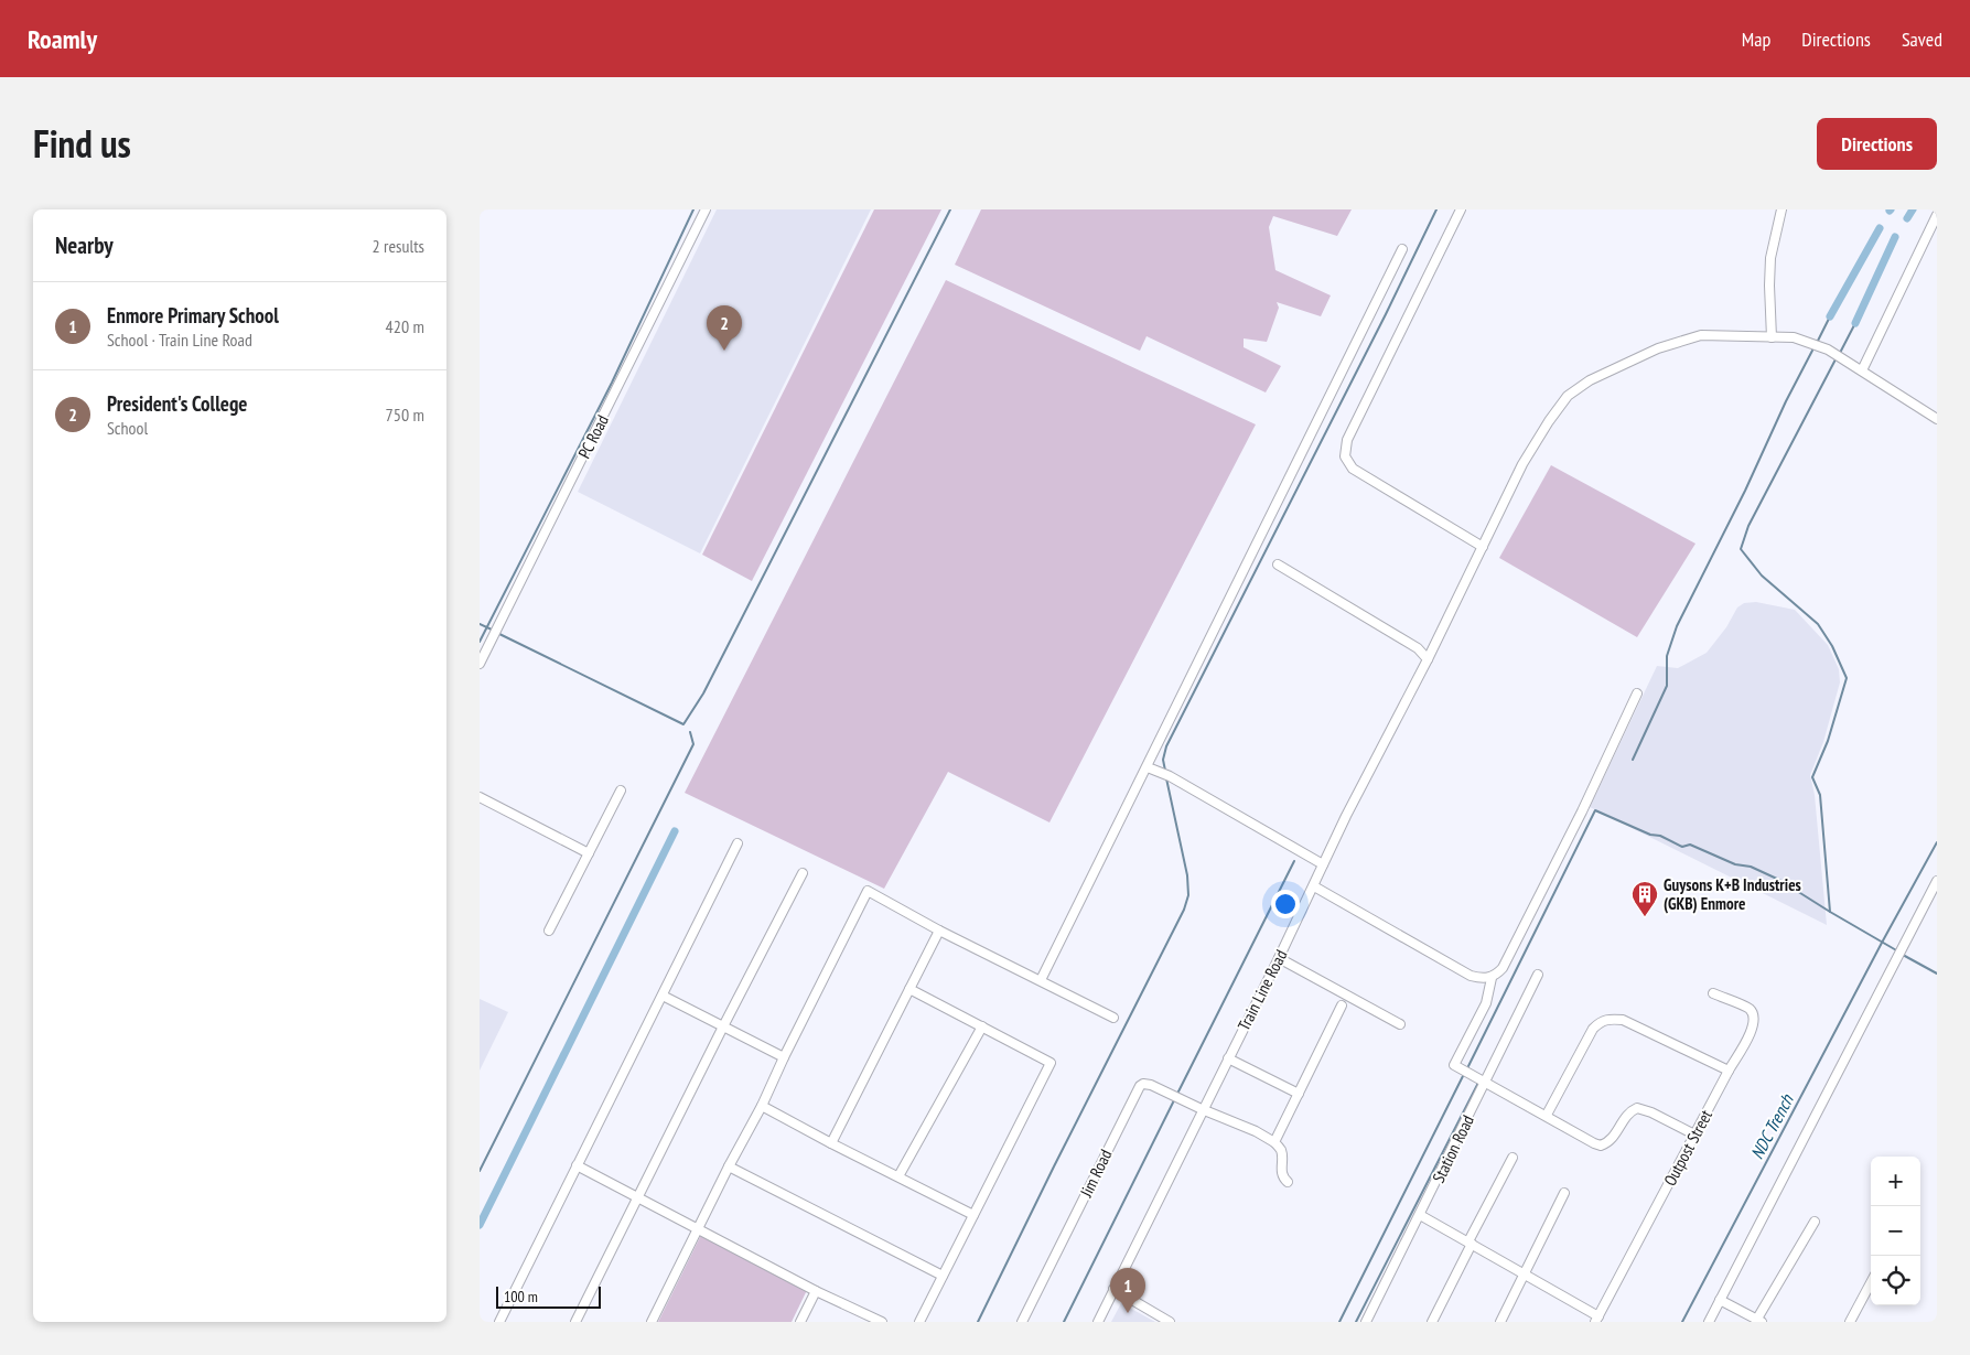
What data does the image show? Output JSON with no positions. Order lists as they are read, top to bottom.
{
  "streets": {
    "street": [
      "PC Road",
      "Train Line Road",
      "Outpost Street",
      "Station Road",
      "Jim Road"
    ]
  },
  "crossings": [
    ["Train Line Road", "Jim Road"]
  ],
  "water": ["NDC Trench"],
  "places": {
    "building": ["Guysons K+B Industries (GKB) Enmore"]
  },
  "scale_bar": "100 m",
  "page": {
    "header": "Roamly",
    "nav": ["Map", "Directions", "Saved"],
    "title": "Find us",
    "buttons": "Directions",
    "heading": ["Nearby", "2 results"],
    "list": [
      {
        "mark": "1",
        "name": "Enmore Primary School",
        "note": "School · Train Line Road",
        "value": "420 m"
      },
      {
        "mark": "2",
        "name": "President's College",
        "note": "School",
        "value": "750 m"
      }
    ],
    "pins": ["2", "1"],
    "map_buttons": ["+", "−"],
    "scale": "100 m"
  }
}
